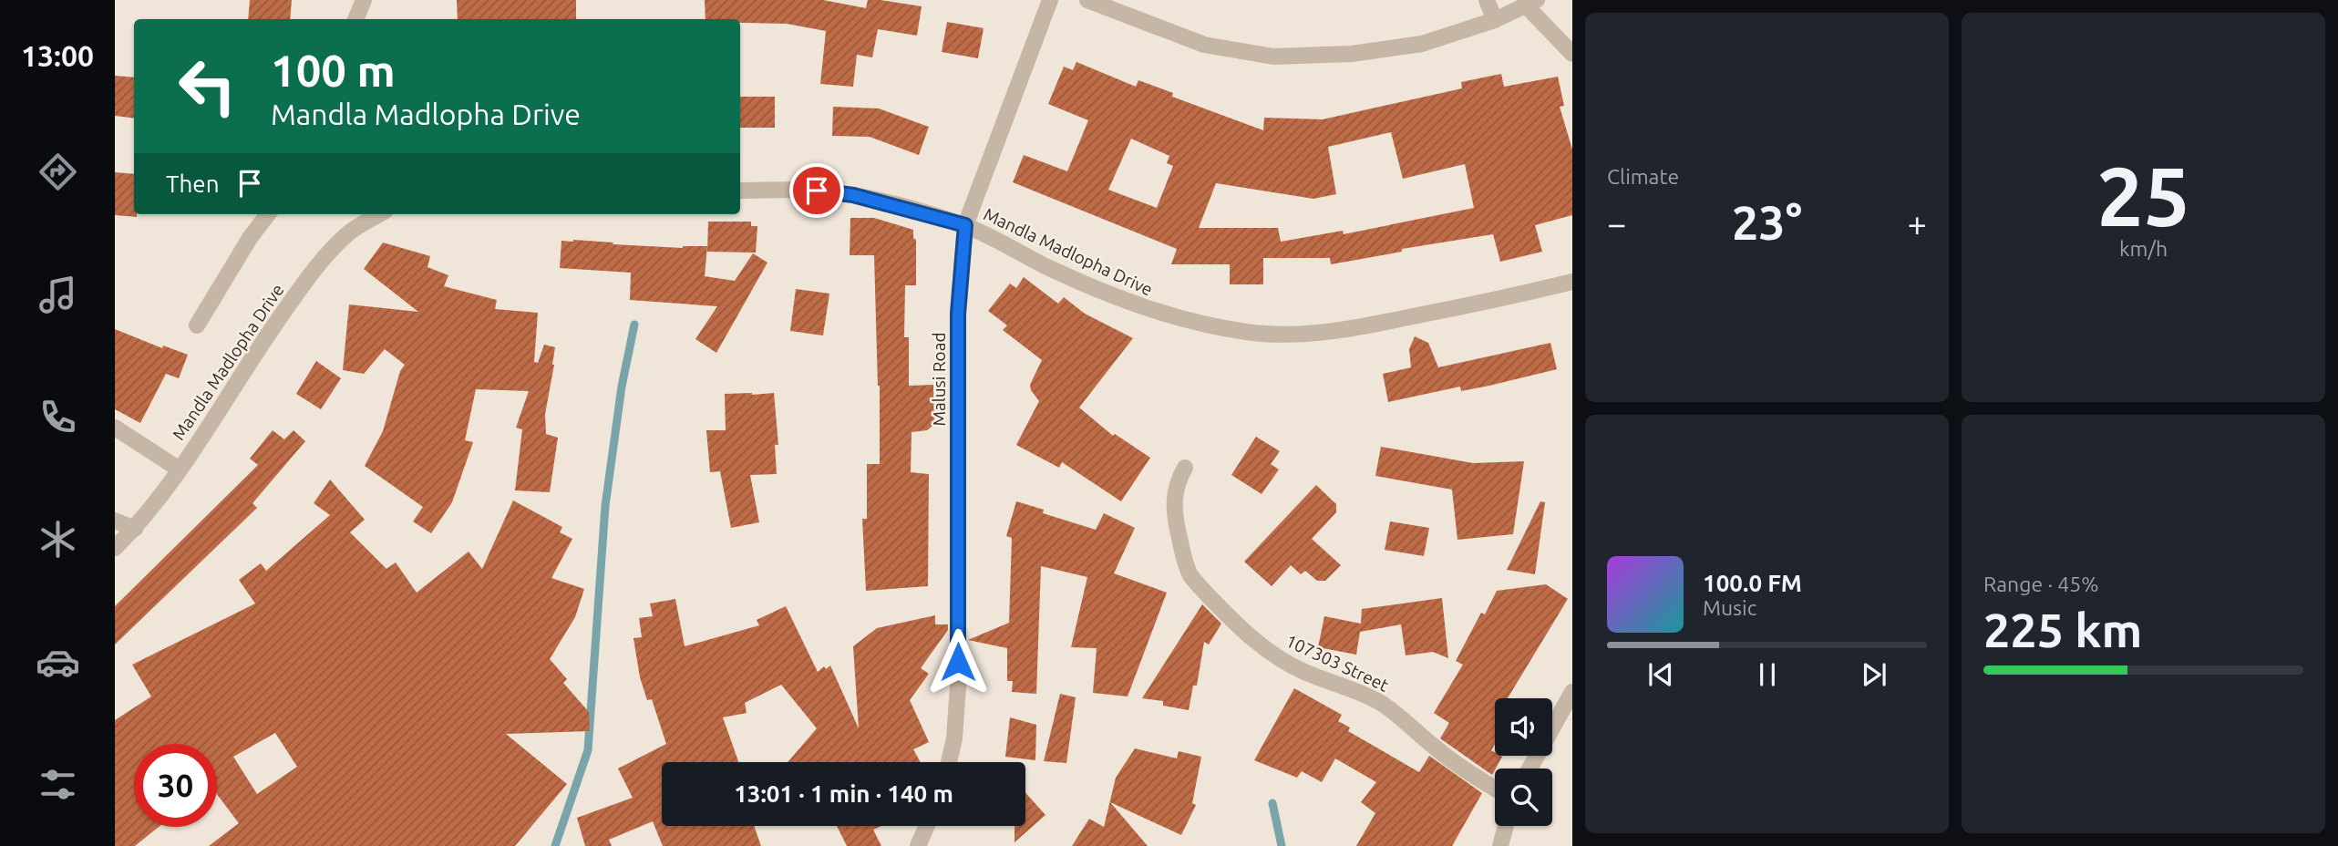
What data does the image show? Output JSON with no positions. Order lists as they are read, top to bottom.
{
  "streets": {
    "street": ["Mandla Madlopha Drive", "Malusi Road", "107303 Street"]
  },
  "crossings": [
    ["Mandla Madlopha Drive", "Malusi Road"]
  ],
  "page": {
    "tabs": "13:00",
    "tile": [
      "Climate",
      ["25", "km/h"],
      ["Range · 45%", "225 km"]
    ],
    "turn": ["100 m", "Mandla Madlopha Drive"],
    "then": "Then",
    "heat": ["−", "23°", "+"],
    "song": ["100.0 FM", "Music"],
    "limit": "30",
    "trip": "13:01 · 1 min · 140 m"
  }
}
